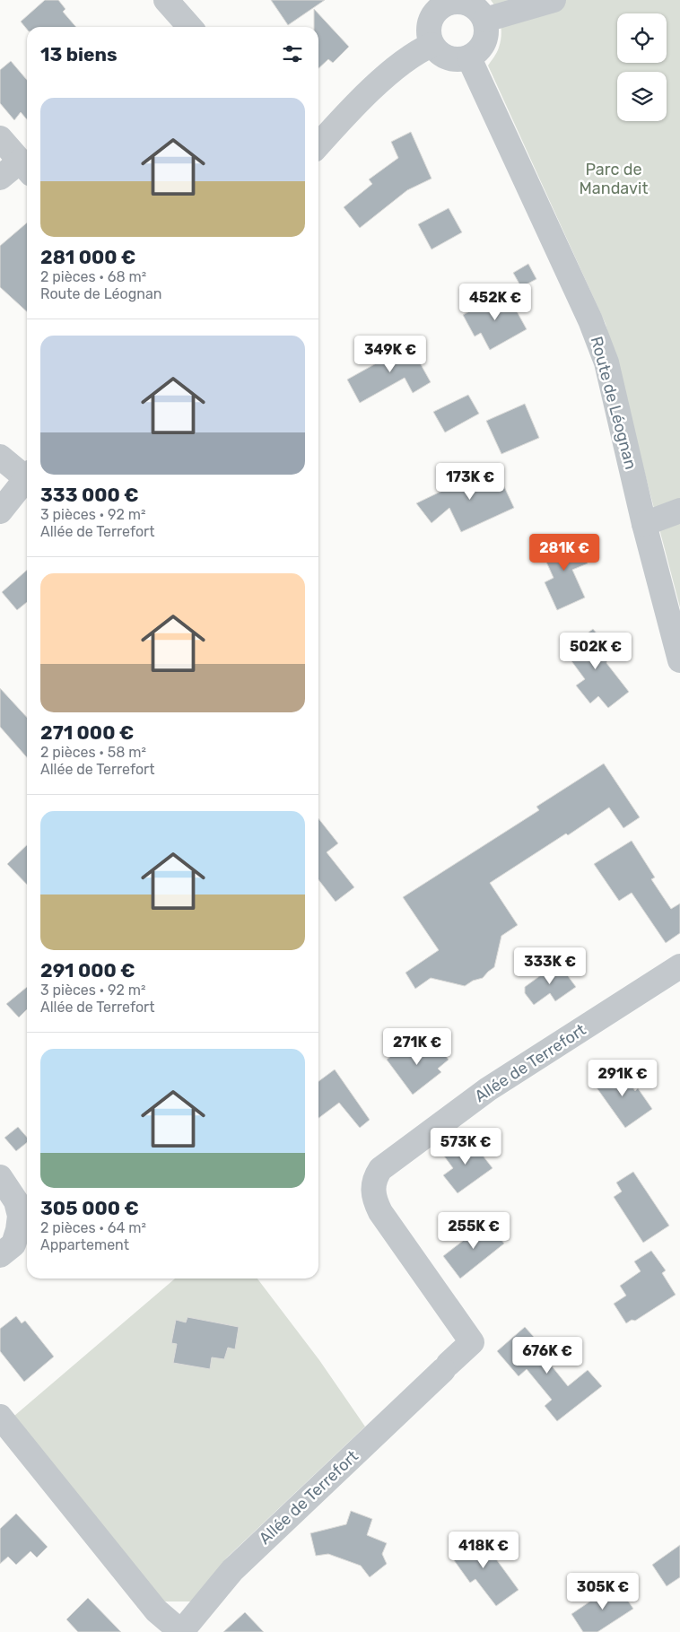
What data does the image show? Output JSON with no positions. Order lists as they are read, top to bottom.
{
  "streets": {
    "street": ["Route de Léognan", "Allée de Terrefort"]
  },
  "parks": ["Parc de Mandavit"],
  "page": {
    "heading": "13 biens",
    "list": [
      {
        "name": "281 000 €",
        "note": "2 pièces · 68 m² · Route de Léognan"
      },
      {
        "name": "333 000 €",
        "note": "3 pièces · 92 m² · Allée de Terrefort"
      },
      {
        "name": "271 000 €",
        "note": "2 pièces · 58 m² · Allée de Terrefort"
      },
      {
        "name": "291 000 €",
        "note": "3 pièces · 92 m² · Allée de Terrefort"
      },
      {
        "name": "305 000 €",
        "note": "2 pièces · 64 m² · Appartement"
      }
    ],
    "price": [
      "452K €",
      "349K €",
      "173K €",
      "281K €",
      "502K €",
      "333K €",
      "271K €",
      "291K €",
      "573K €",
      "255K €",
      "676K €",
      "418K €",
      "305K €"
    ]
  }
}
